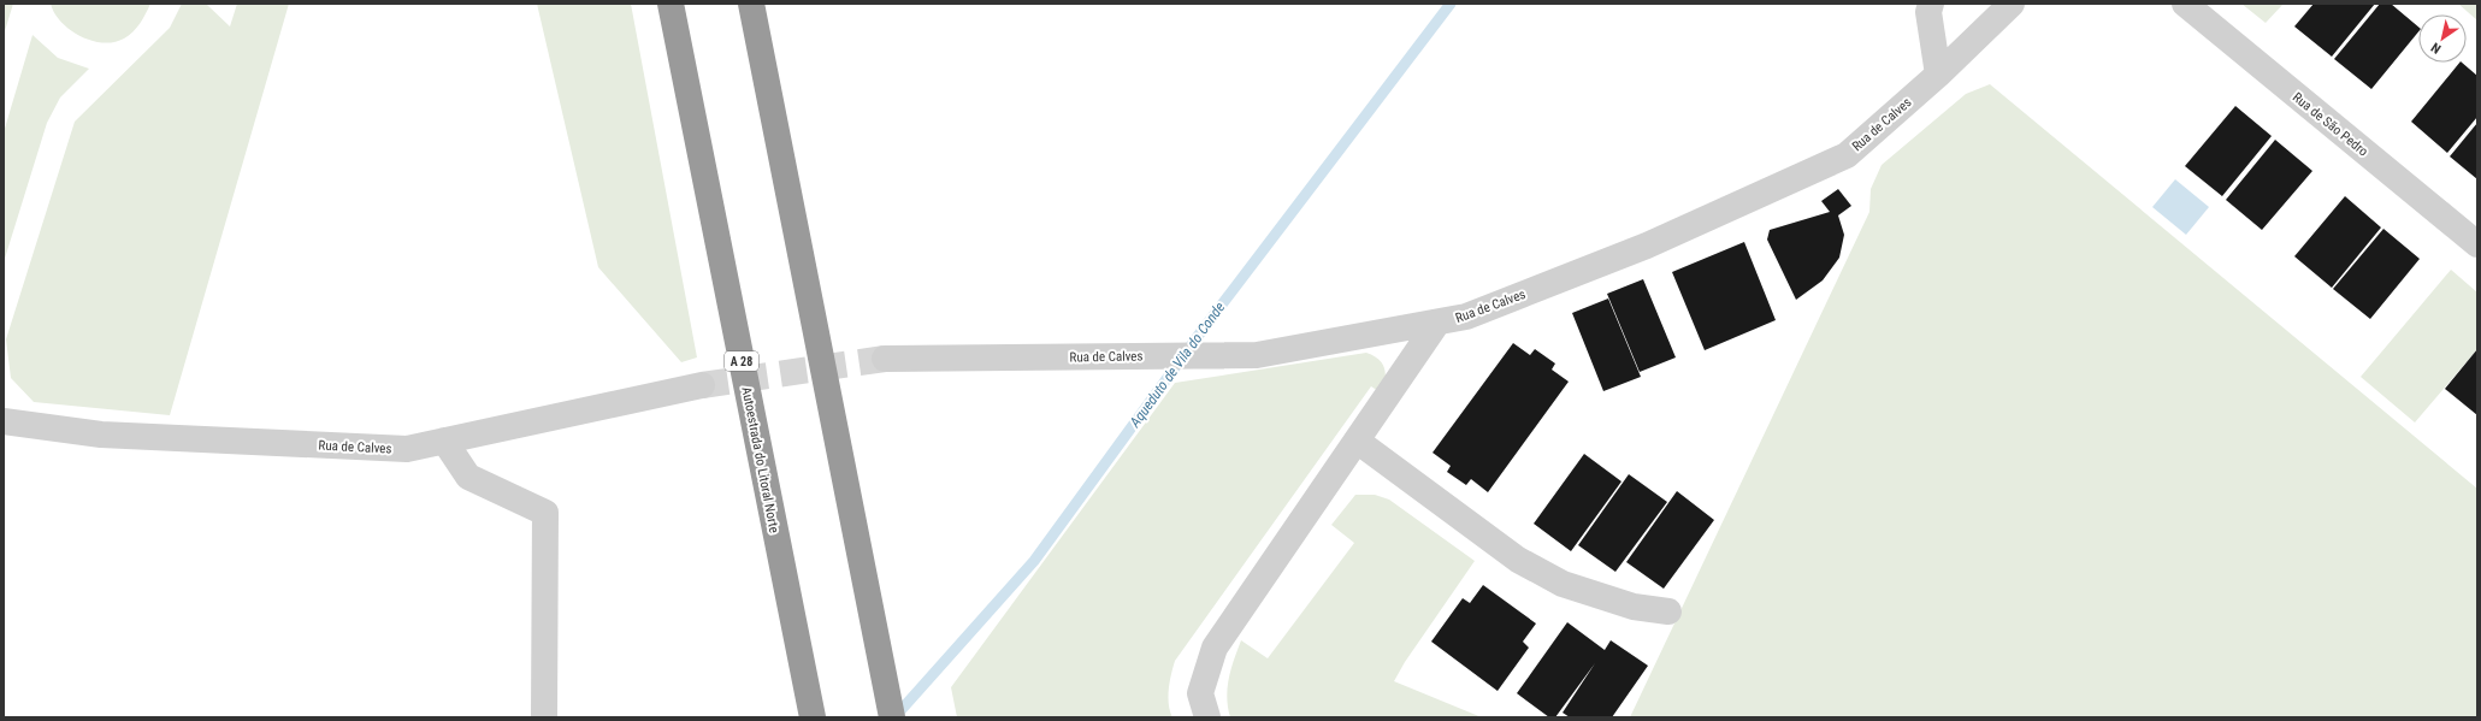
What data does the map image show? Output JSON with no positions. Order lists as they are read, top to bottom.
{
  "streets": {
    "highway": ["A 28", "Autoestrada do Litoral Norte"],
    "street": ["Rua de Calves", "Rua de São Pedro"]
  },
  "water": ["Aqueduto de Vila do Conde"],
  "north": "bottom left"
}
